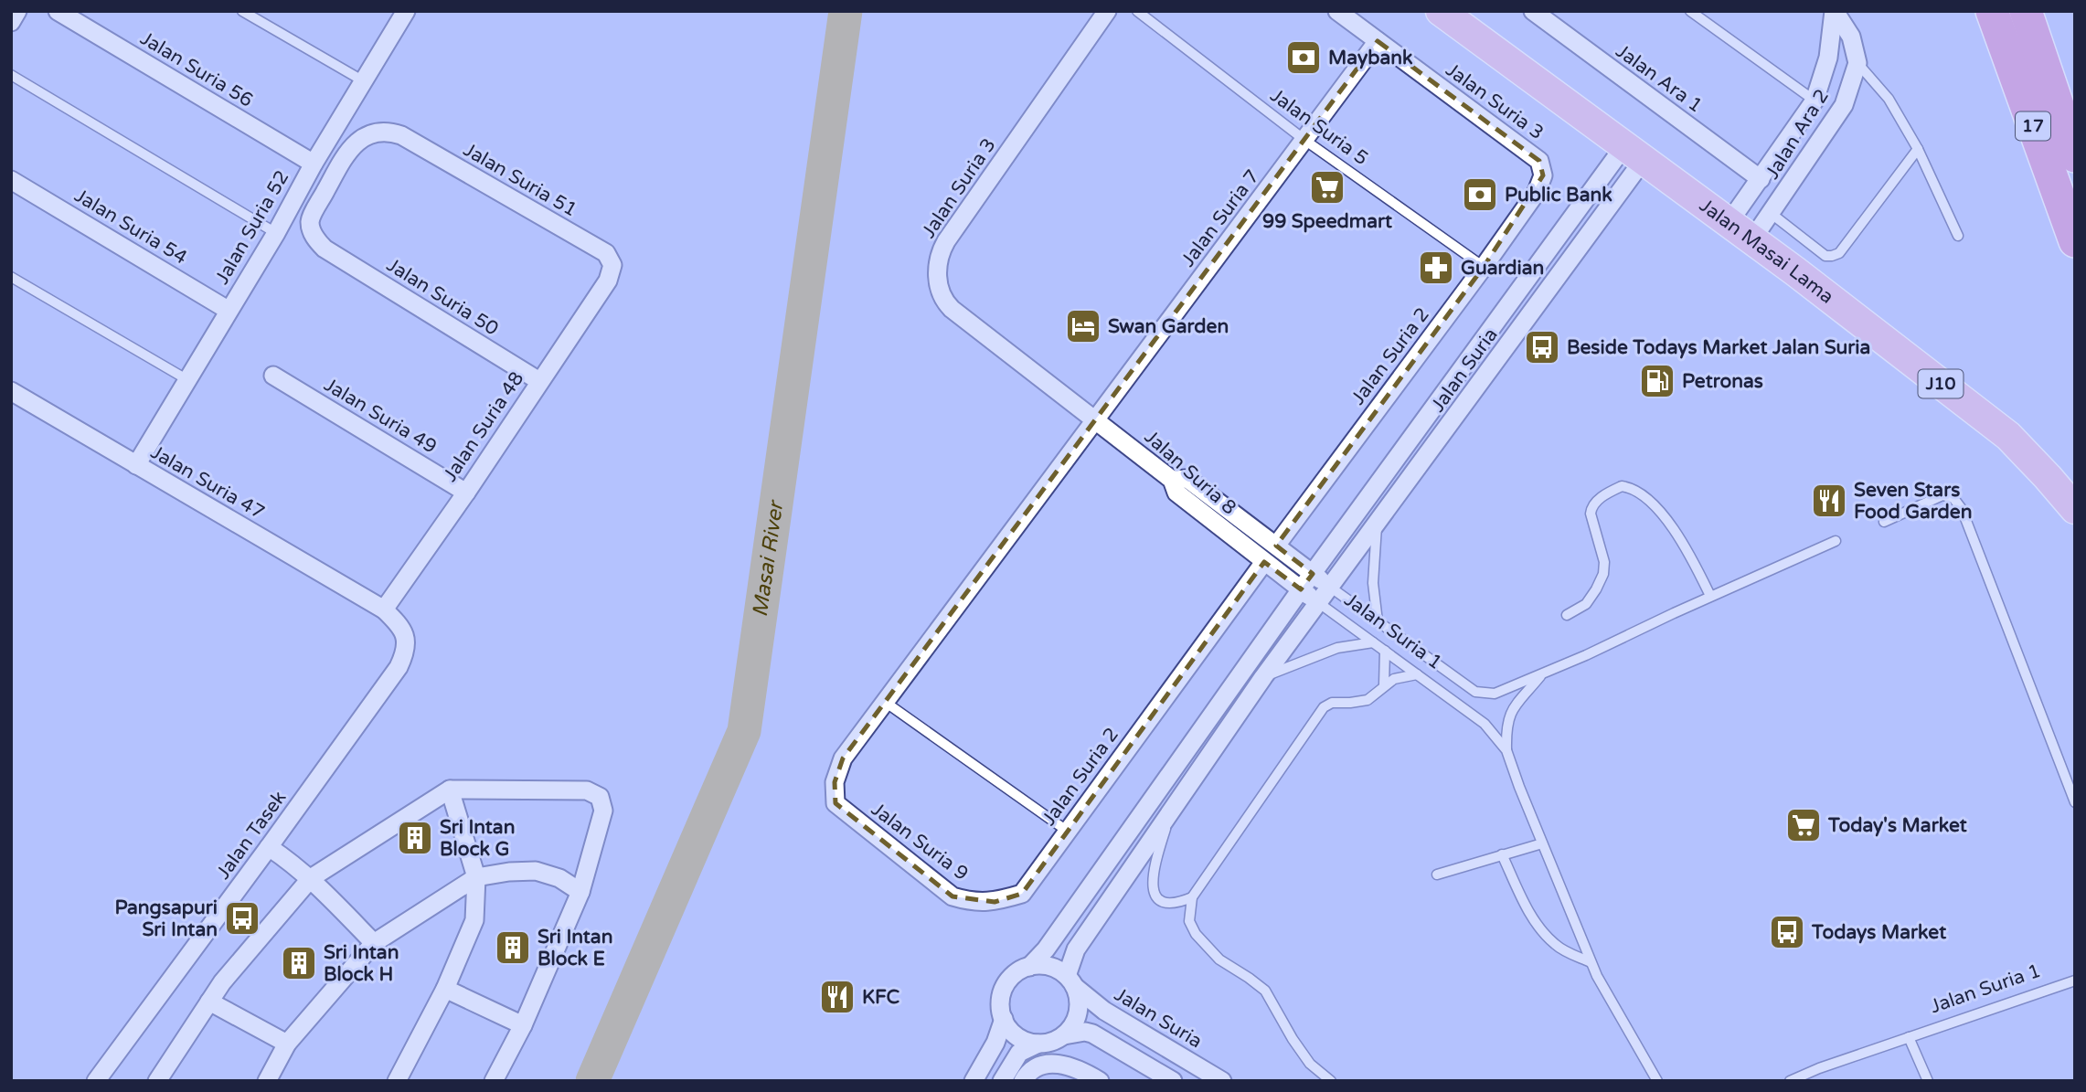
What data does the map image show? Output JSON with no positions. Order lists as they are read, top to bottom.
{
  "streets": {
    "highway": ["17"],
    "main road": ["Jalan Masai Lama", "J10"],
    "street": [
      "Jalan Suria 56",
      "Jalan Ara 1",
      "Jalan Suria 3",
      "Jalan Ara 2",
      "Jalan Suria 51",
      "Jalan Suria 7",
      "Jalan Suria 54",
      "Jalan Suria 52",
      "Jalan Suria 50",
      "Jalan Suria 2",
      "Jalan Suria",
      "Jalan Suria 49",
      "Jalan Suria 48",
      "Jalan Suria 8",
      "Jalan Suria 47",
      "Jalan Suria 1",
      "Jalan Tasek",
      "Jalan Suria 9"
    ],
    "lane": ["Jalan Suria 5"]
  },
  "crossings": [
    ["Jalan Suria 56", "Jalan Suria 52"],
    ["Jalan Ara 1", "Jalan Ara 2"],
    ["Jalan Suria 3", "Jalan Suria 7"],
    ["Jalan Suria 3", "Jalan Suria 2"],
    ["Jalan Suria 3", "Jalan Suria 8"],
    ["Jalan Suria 5", "Jalan Suria 7"],
    ["Jalan Suria 5", "Jalan Suria 2"],
    ["Jalan Ara 2", "Jalan Masai Lama"],
    ["Jalan Suria 51", "Jalan Suria 50"],
    ["Jalan Suria 51", "Jalan Suria 48"],
    ["Jalan Suria 7", "Jalan Suria 8"],
    ["Jalan Suria 7", "Jalan Suria 9"],
    ["Jalan Suria 54", "Jalan Suria 52"],
    ["Jalan Suria 52", "Jalan Suria 47"],
    ["Jalan Masai Lama", "Jalan Suria"],
    ["Jalan Suria 50", "Jalan Suria 48"],
    ["Jalan Suria 2", "Jalan Suria 8"],
    ["Jalan Suria 2", "Jalan Suria 9"],
    ["Jalan Suria", "Jalan Suria 8"],
    ["Jalan Suria", "Jalan Suria 1"],
    ["Jalan Suria 49", "Jalan Suria 48"],
    ["Jalan Suria 48", "Jalan Suria 47"],
    ["Jalan Suria 48", "Jalan Tasek"],
    ["Jalan Suria 8", "Jalan Suria 1"],
    ["Jalan Suria 47", "Jalan Tasek"]
  ],
  "water": ["Masai River"],
  "places": {
    "bank": ["Maybank", "Public Bank"],
    "supermarket": ["99 Speedmart", "Today's Market"],
    "pharmacy": ["Guardian"],
    "hotel": ["Swan Garden"],
    "bus stop": ["Beside Todays Market Jalan Suria", "Pangsapuri Sri Intan", "Todays Market"],
    "fuel station": ["Petronas"],
    "restaurant": ["Seven Stars Food Garden", "KFC"],
    "building": ["Sri Intan Block G", "Sri Intan Block E", "Sri Intan Block H"]
  }
}
